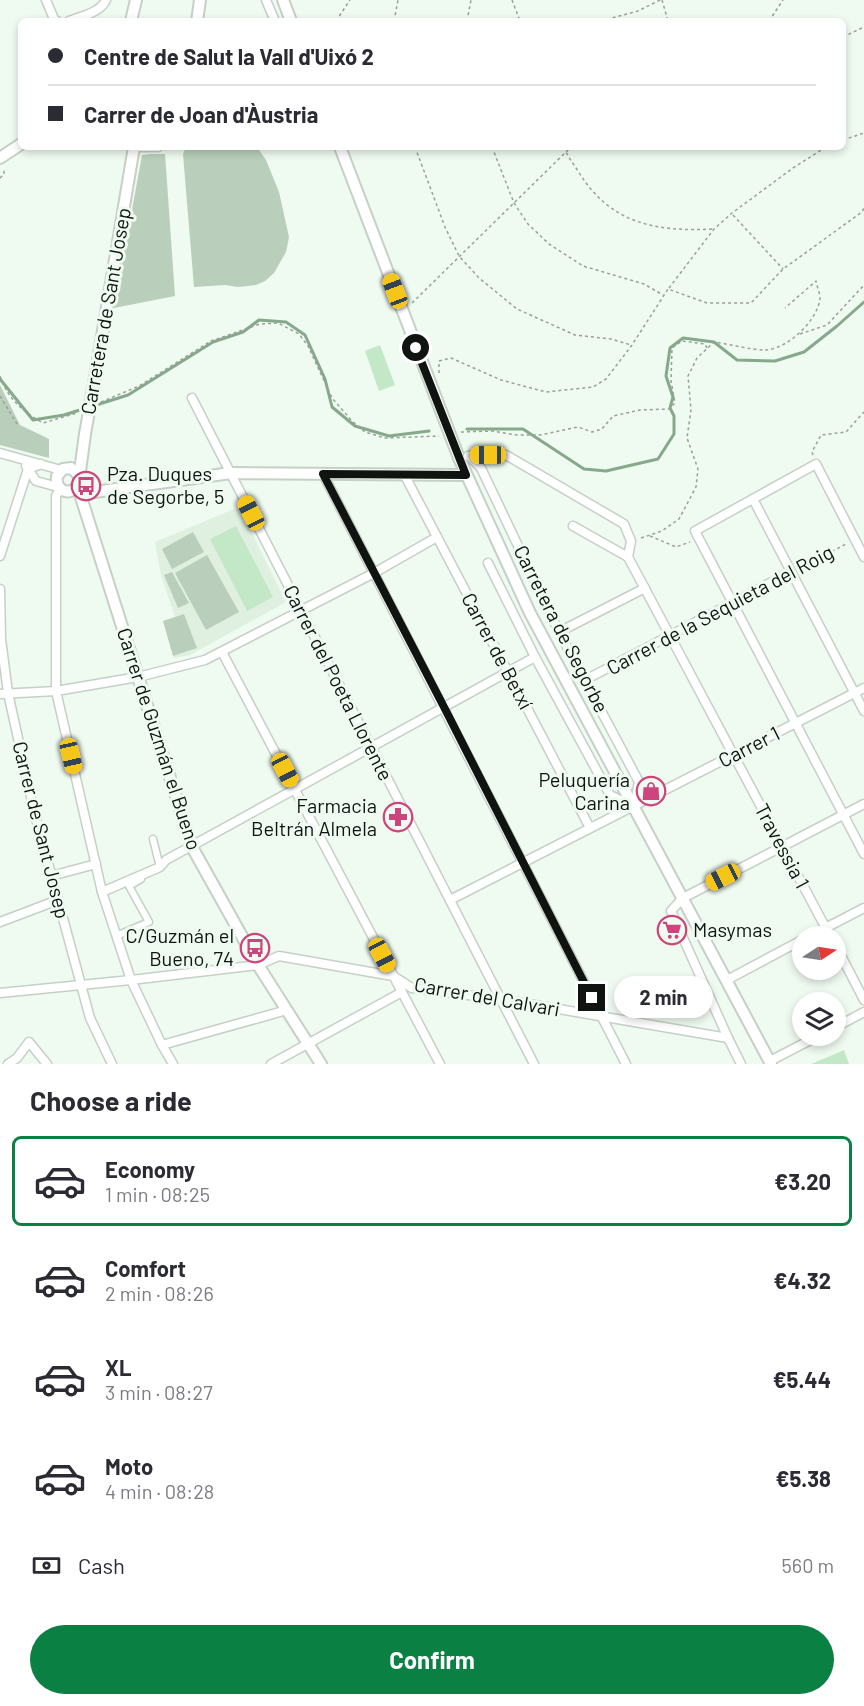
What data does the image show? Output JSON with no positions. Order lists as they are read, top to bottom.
{
  "streets": {
    "street": [
      "Carretera de Sant Josep",
      "Carrer de la Sequieta del Roig",
      "Carretera de Segorbe",
      "Carrer de Betxí",
      "Carrer del Poeta Llorente",
      "Carrer de Guzmán el Bueno",
      "Carrer 1",
      "Carrer de Sant Josep",
      "Travessia 1",
      "Carrer del Calvari"
    ]
  },
  "crossings": [
    ["Carretera de Sant Josep", "Carrer de Guzmán el Bueno"],
    ["Carrer de la Sequieta del Roig", "Carretera de Segorbe"],
    ["Carrer de la Sequieta del Roig", "Travessia 1"],
    ["Carretera de Segorbe", "Carrer 1"],
    ["Carrer de Betxí", "Carrer 1"],
    ["Carrer del Poeta Llorente", "Carrer 1"],
    ["Carrer del Poeta Llorente", "Carrer del Calvari"],
    ["Carrer de Guzmán el Bueno", "Carrer del Calvari"],
    ["Carrer 1", "Travessia 1"],
    ["Carrer de Sant Josep", "Carrer del Calvari"]
  ],
  "places": {
    "bus stop": ["Pza. Duques de Segorbe, 5", "C/Guzmán el Bueno, 74"],
    "shop": ["Peluquería Carina"],
    "pharmacy": ["Farmacia Beltrán Almela"],
    "supermarket": ["Masymas"]
  },
  "north": "right",
  "page": {
    "banner": ["Centre de Salut la Vall d'Uixó 2", "Carrer de Joan d'Àustria"],
    "bubble": "2 min",
    "heading": "Choose a ride",
    "list": [
      {
        "name": "Economy",
        "note": "1 min · 08:25",
        "value": "€3.20"
      },
      {
        "name": "Comfort",
        "note": "2 min · 08:26",
        "value": "€4.32"
      },
      {
        "name": "XL",
        "note": "3 min · 08:27",
        "value": "€5.44"
      },
      {
        "name": "Moto",
        "note": "4 min · 08:28",
        "value": "€5.38"
      }
    ],
    "pay": ["Cash", "560 m"],
    "buttons": "Confirm"
  }
}
